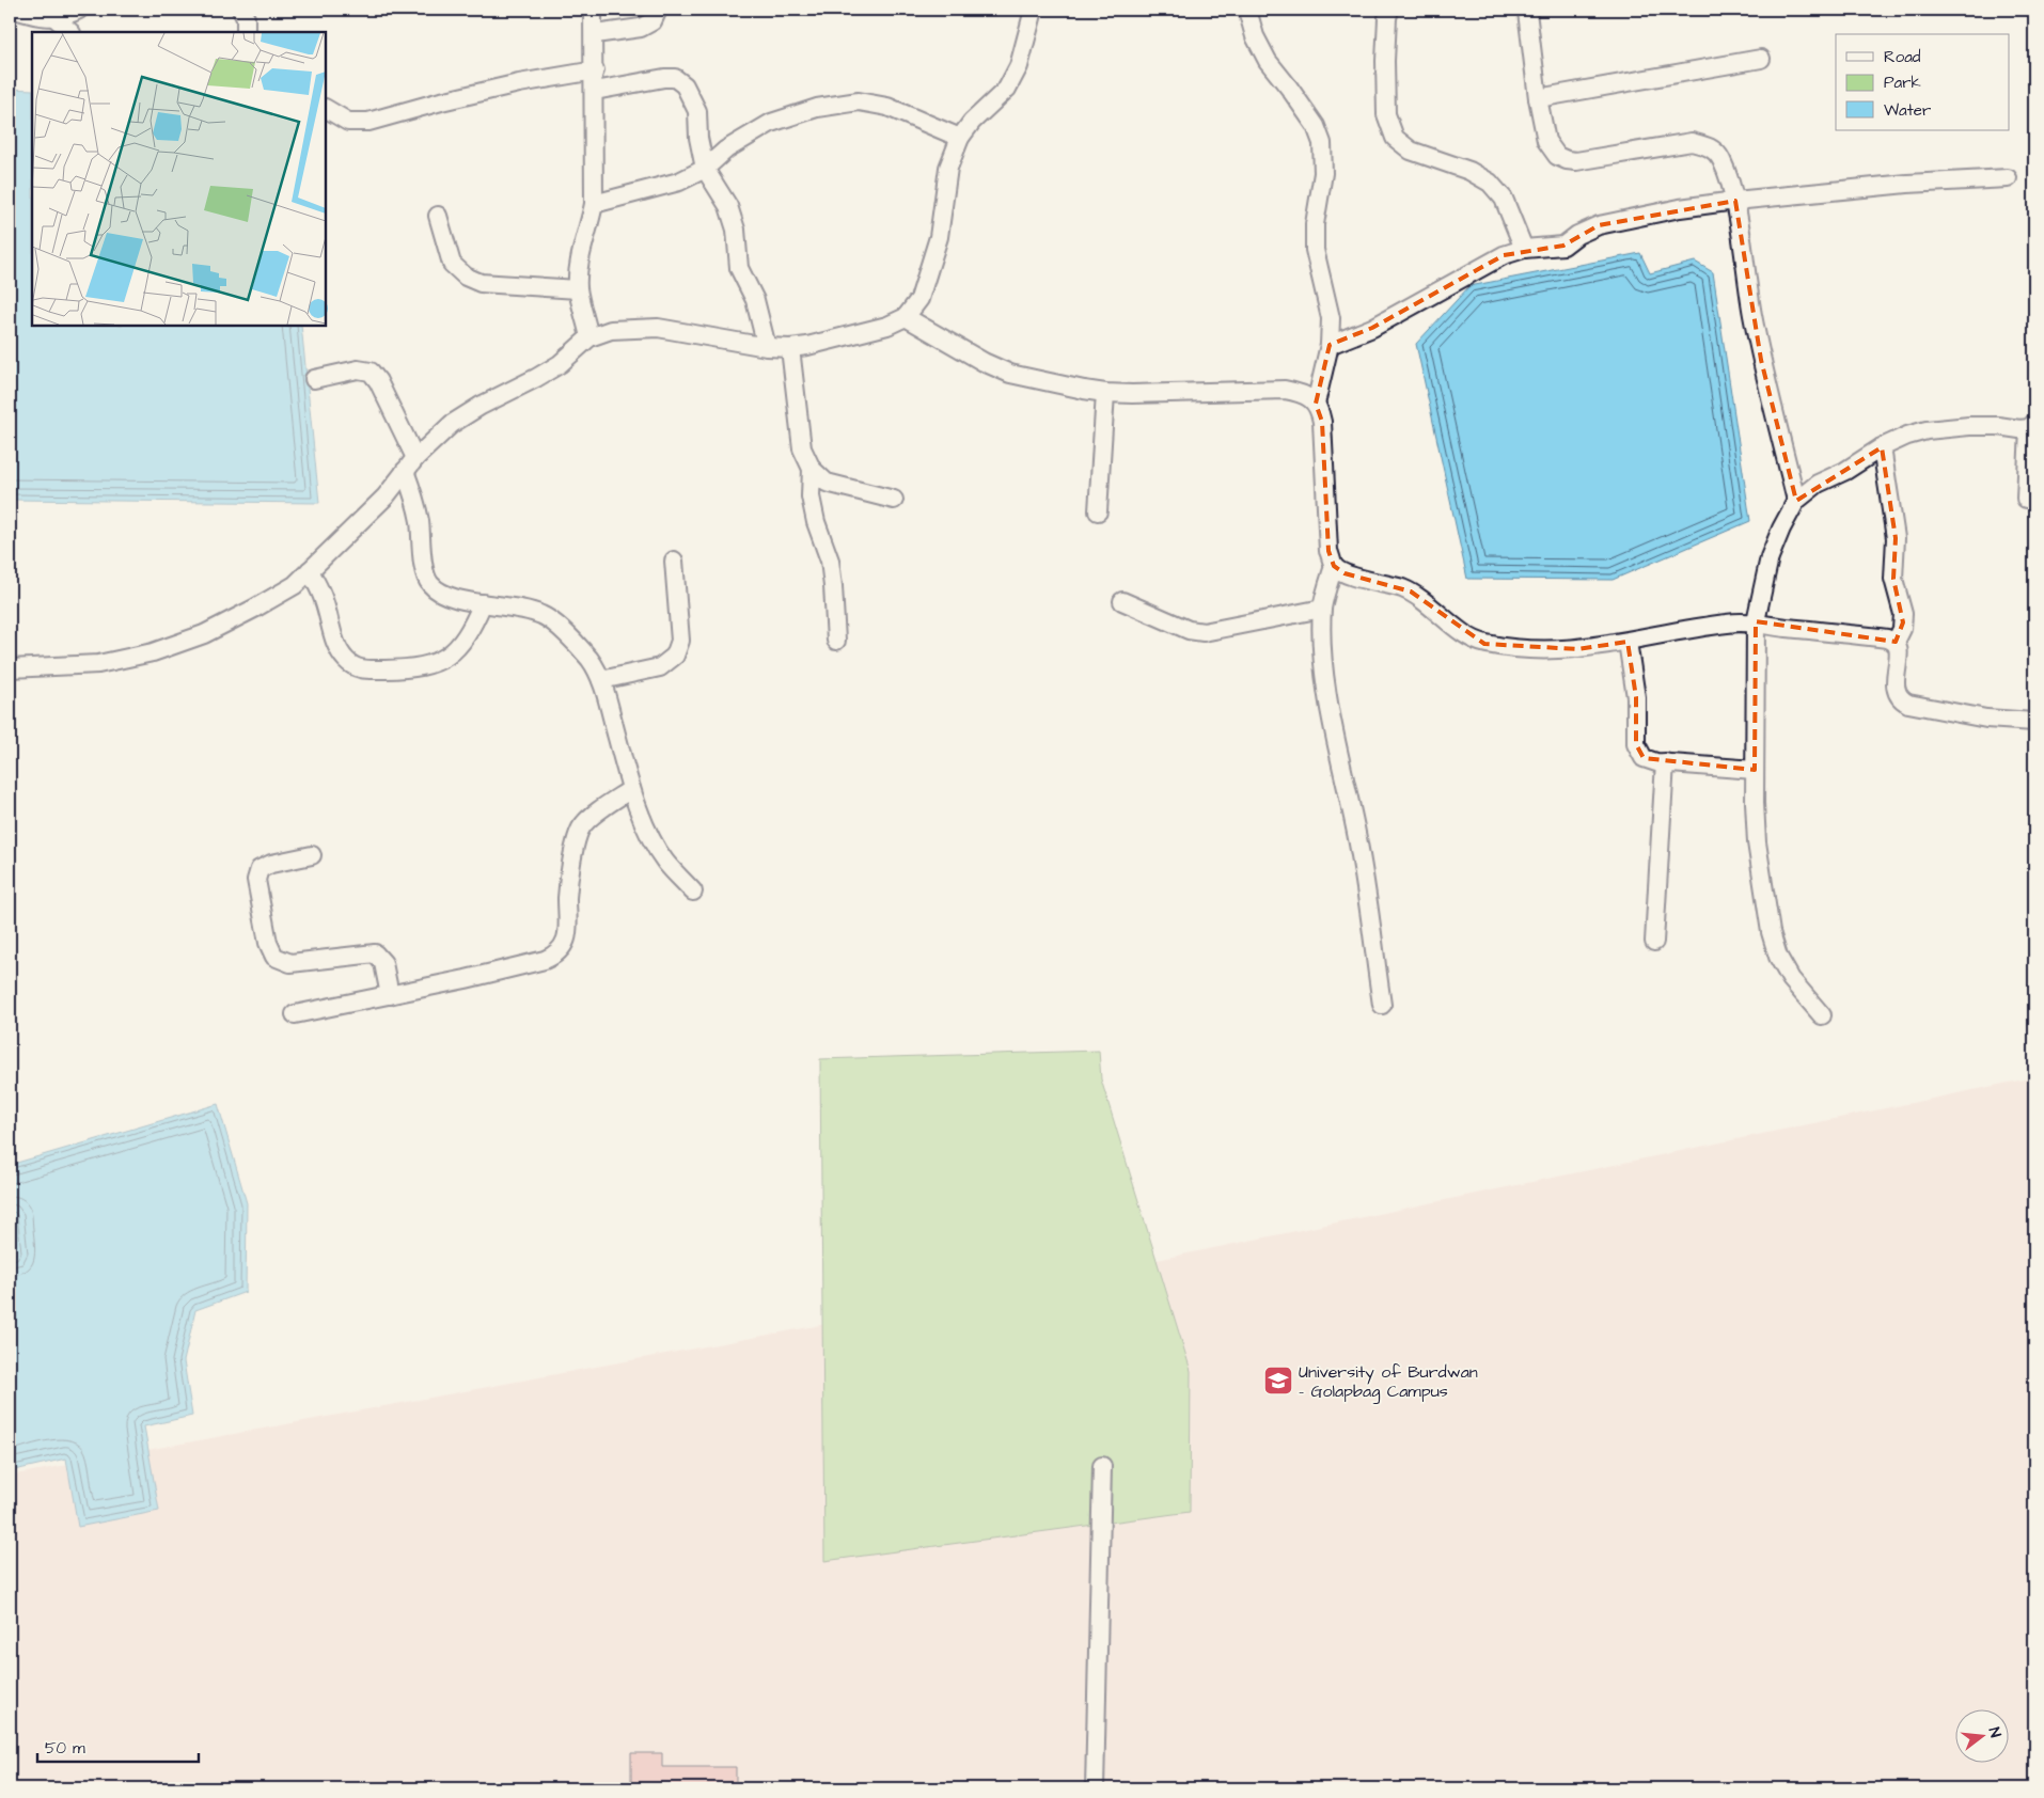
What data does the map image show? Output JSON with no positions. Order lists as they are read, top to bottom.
{
  "places": {
    "school or university": ["University of Burdwan - Golapbag Campus"]
  },
  "legend": ["Road", "Park", "Water"],
  "scale_bar": "50 m",
  "north": "right"
}
